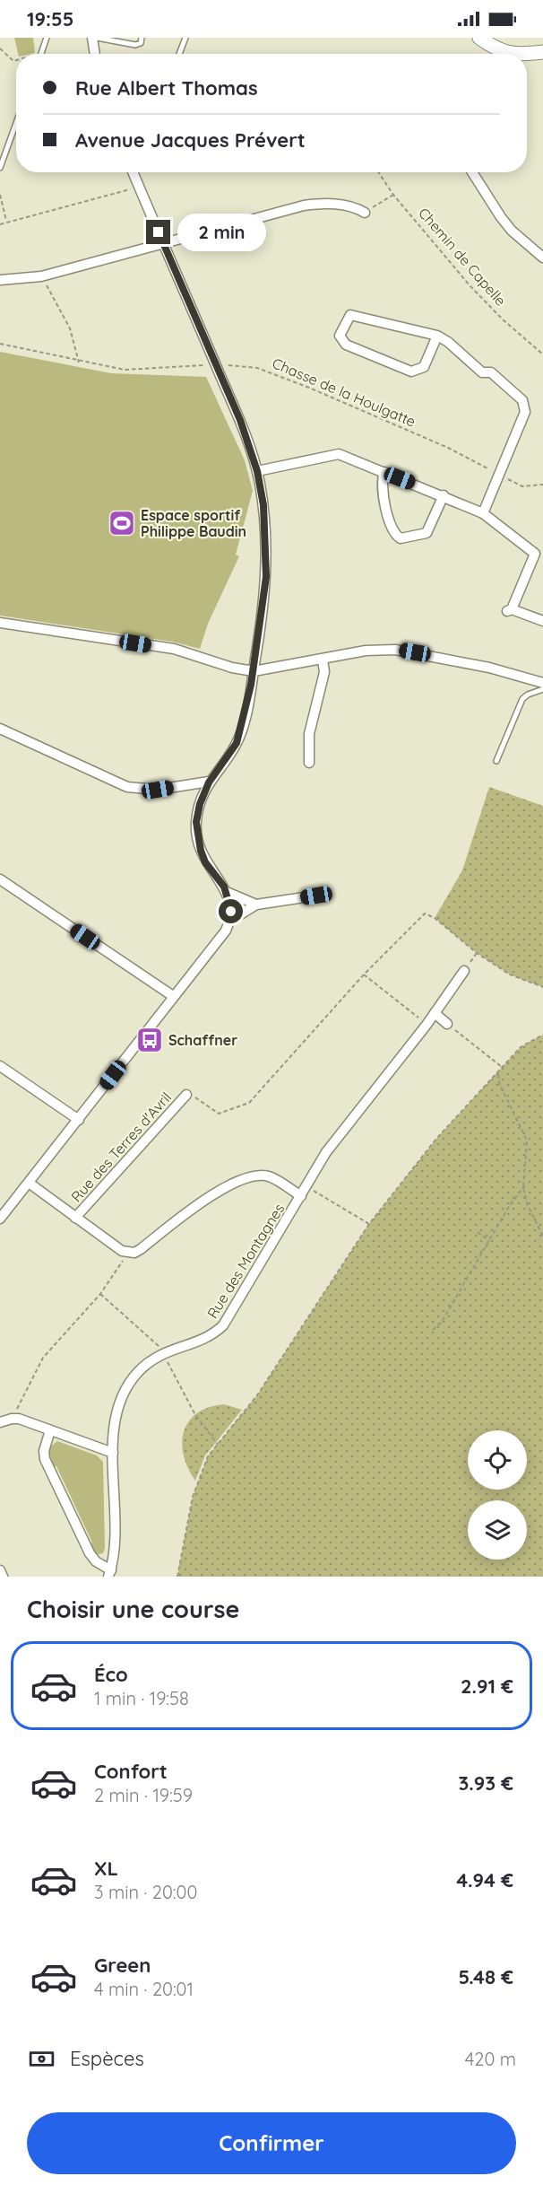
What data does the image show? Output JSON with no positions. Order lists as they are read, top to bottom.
{
  "streets": {
    "street": ["Rue des Terres d'Avril", "Rue des Montagnes"],
    "path": ["Chemin de Capelle", "Chasse de la Houlgatte"]
  },
  "places": {
    "sports": ["Espace sportif Philippe Baudin"],
    "bus stop": ["Schaffner"]
  },
  "page": {
    "status": "19:55",
    "banner": ["Rue Albert Thomas", "Avenue Jacques Prévert"],
    "bubble": "2 min",
    "heading": "Choisir une course",
    "list": [
      {
        "name": "Éco",
        "note": "1 min · 19:58",
        "value": "2.91 €"
      },
      {
        "name": "Confort",
        "note": "2 min · 19:59",
        "value": "3.93 €"
      },
      {
        "name": "XL",
        "note": "3 min · 20:00",
        "value": "4.94 €"
      },
      {
        "name": "Green",
        "note": "4 min · 20:01",
        "value": "5.48 €"
      }
    ],
    "pay": ["Espèces", "420 m"],
    "buttons": "Confirmer"
  }
}
